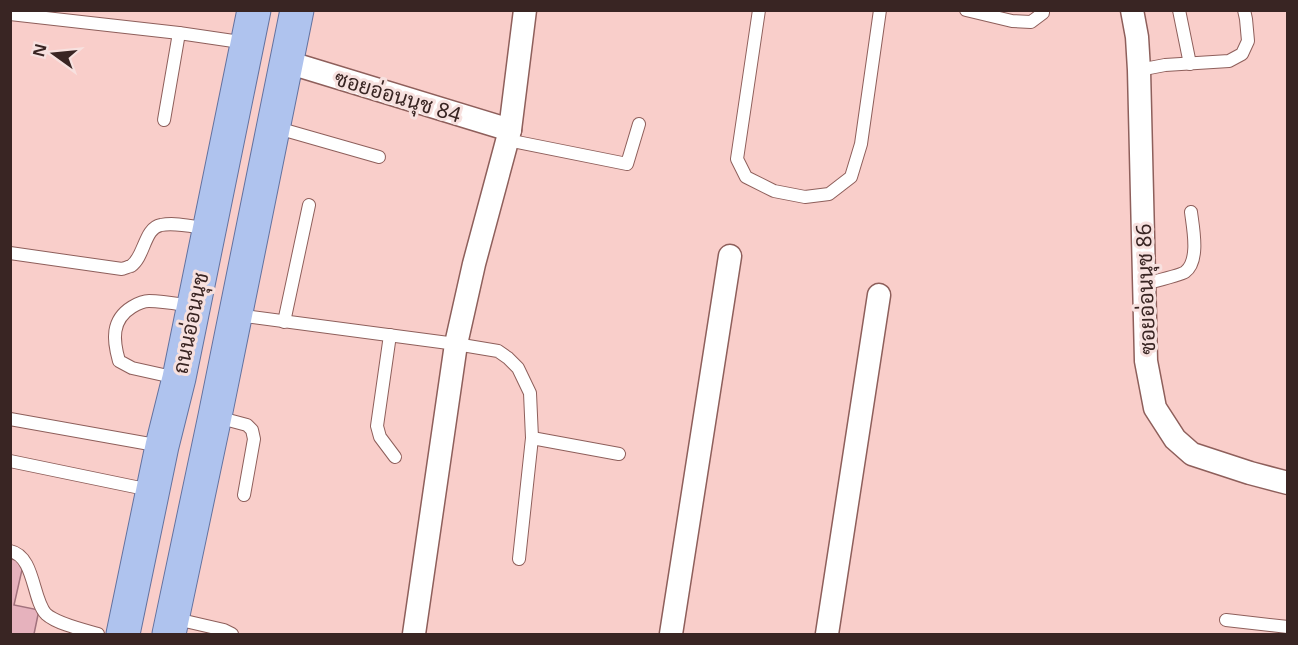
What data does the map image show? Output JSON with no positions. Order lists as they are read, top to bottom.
{
  "streets": {
    "main road": ["ถนนอ่อนนุช"],
    "street": ["ซอยอ่อนนุช 84", "ซอยอ่อนนุช 86"]
  },
  "crossings": [
    ["ซอยอ่อนนุช 84", "ถนนอ่อนนุช"]
  ],
  "north": "left"
}
